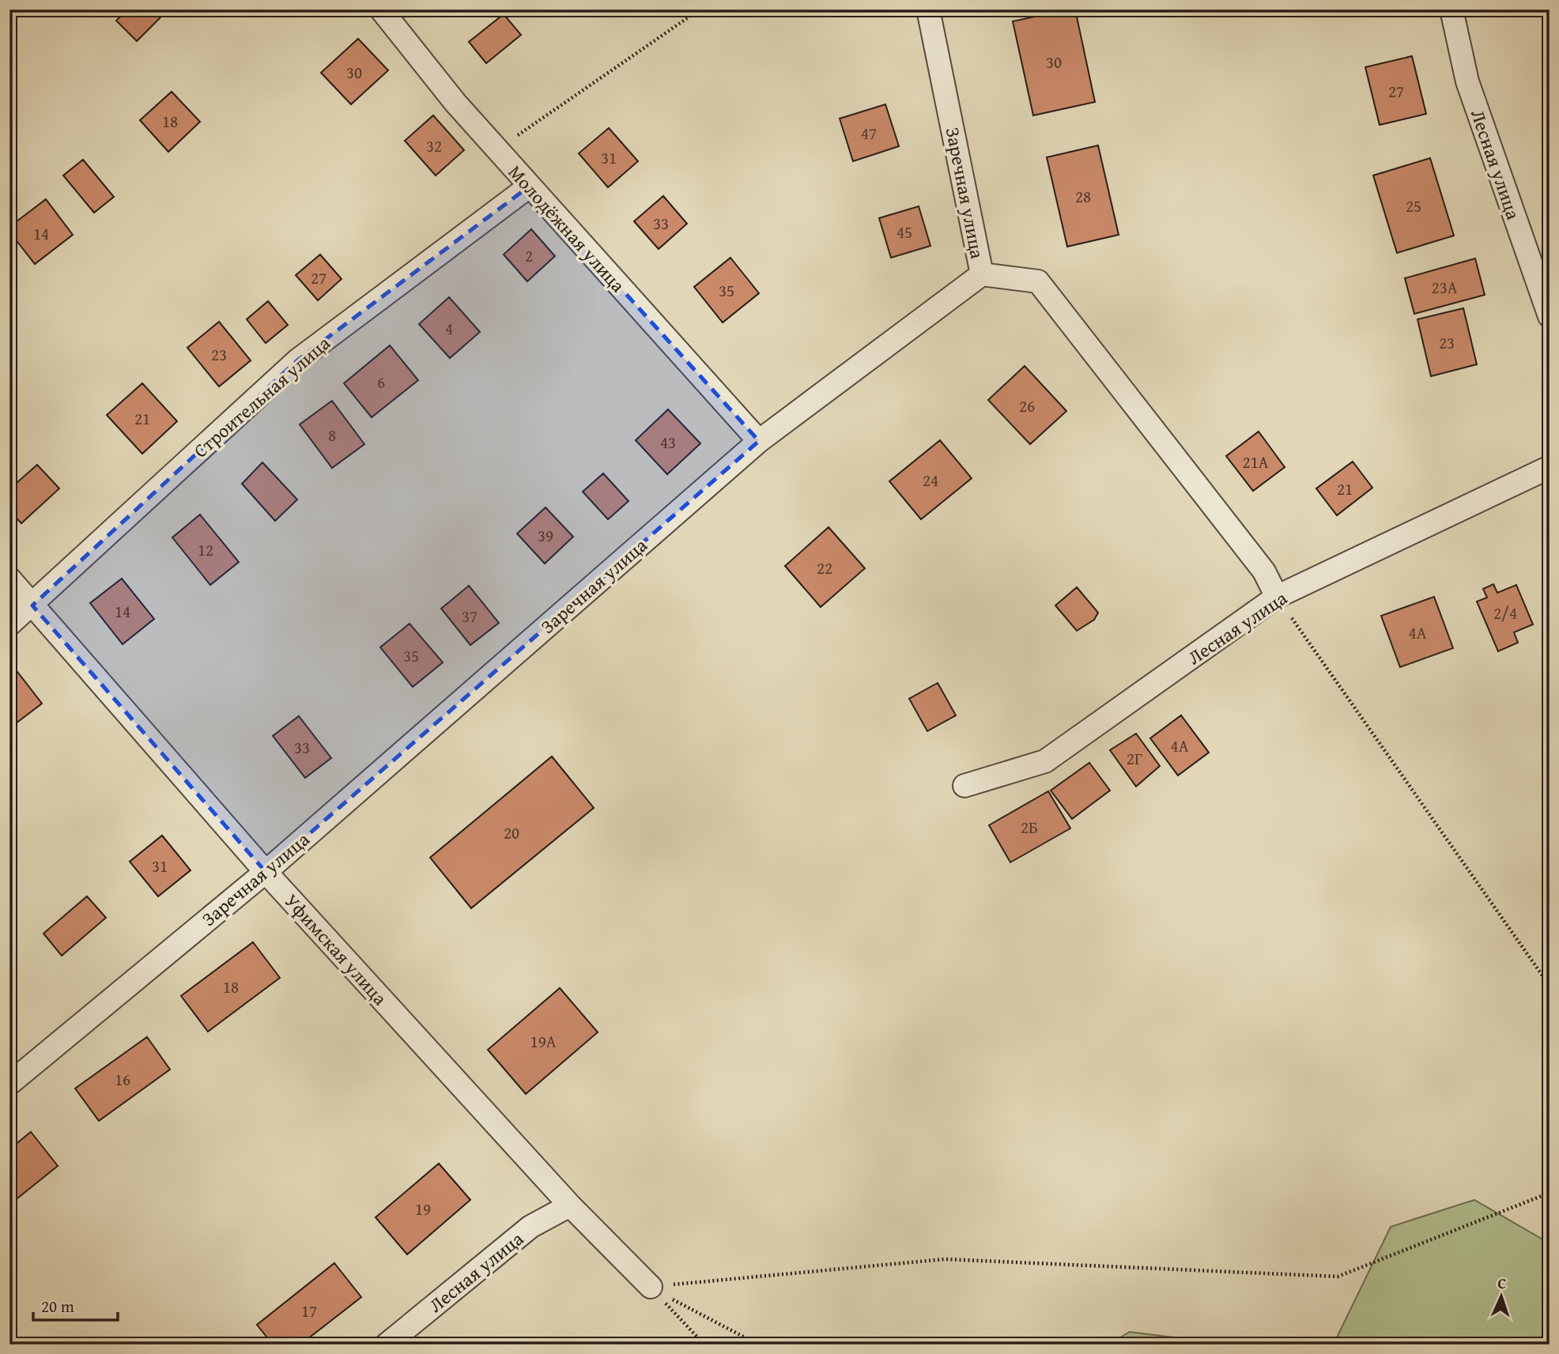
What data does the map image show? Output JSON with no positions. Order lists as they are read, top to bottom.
{
  "streets": {
    "street": [
      "Лесная улица",
      "Заречная улица",
      "Молодёжная улица",
      "Строительная улица",
      "Уфимская улица"
    ]
  },
  "crossings": [
    ["Лесная улица", "Уфимская улица"],
    ["Заречная улица", "Молодёжная улица"],
    ["Заречная улица", "Уфимская улица"],
    ["Молодёжная улица", "Строительная улица"],
    ["Строительная улица", "Уфимская улица"]
  ],
  "house_numbers": [
    "30",
    "30",
    "27",
    "18",
    "47",
    "32",
    "31",
    "28",
    "25",
    "33",
    "45",
    "14",
    "2",
    "27",
    "23А",
    "35",
    "4",
    "23",
    "23",
    "6",
    "26",
    "21",
    "8",
    "43",
    "21А",
    "24",
    "21",
    "39",
    "12",
    "22",
    "14",
    "2/4",
    "37",
    "4А",
    "35",
    "4А",
    "33",
    "2Г",
    "2Б",
    "20",
    "31",
    "18",
    "19А",
    "16",
    "19",
    "17"
  ],
  "scale_bar": "20 m",
  "north": "top"
}
